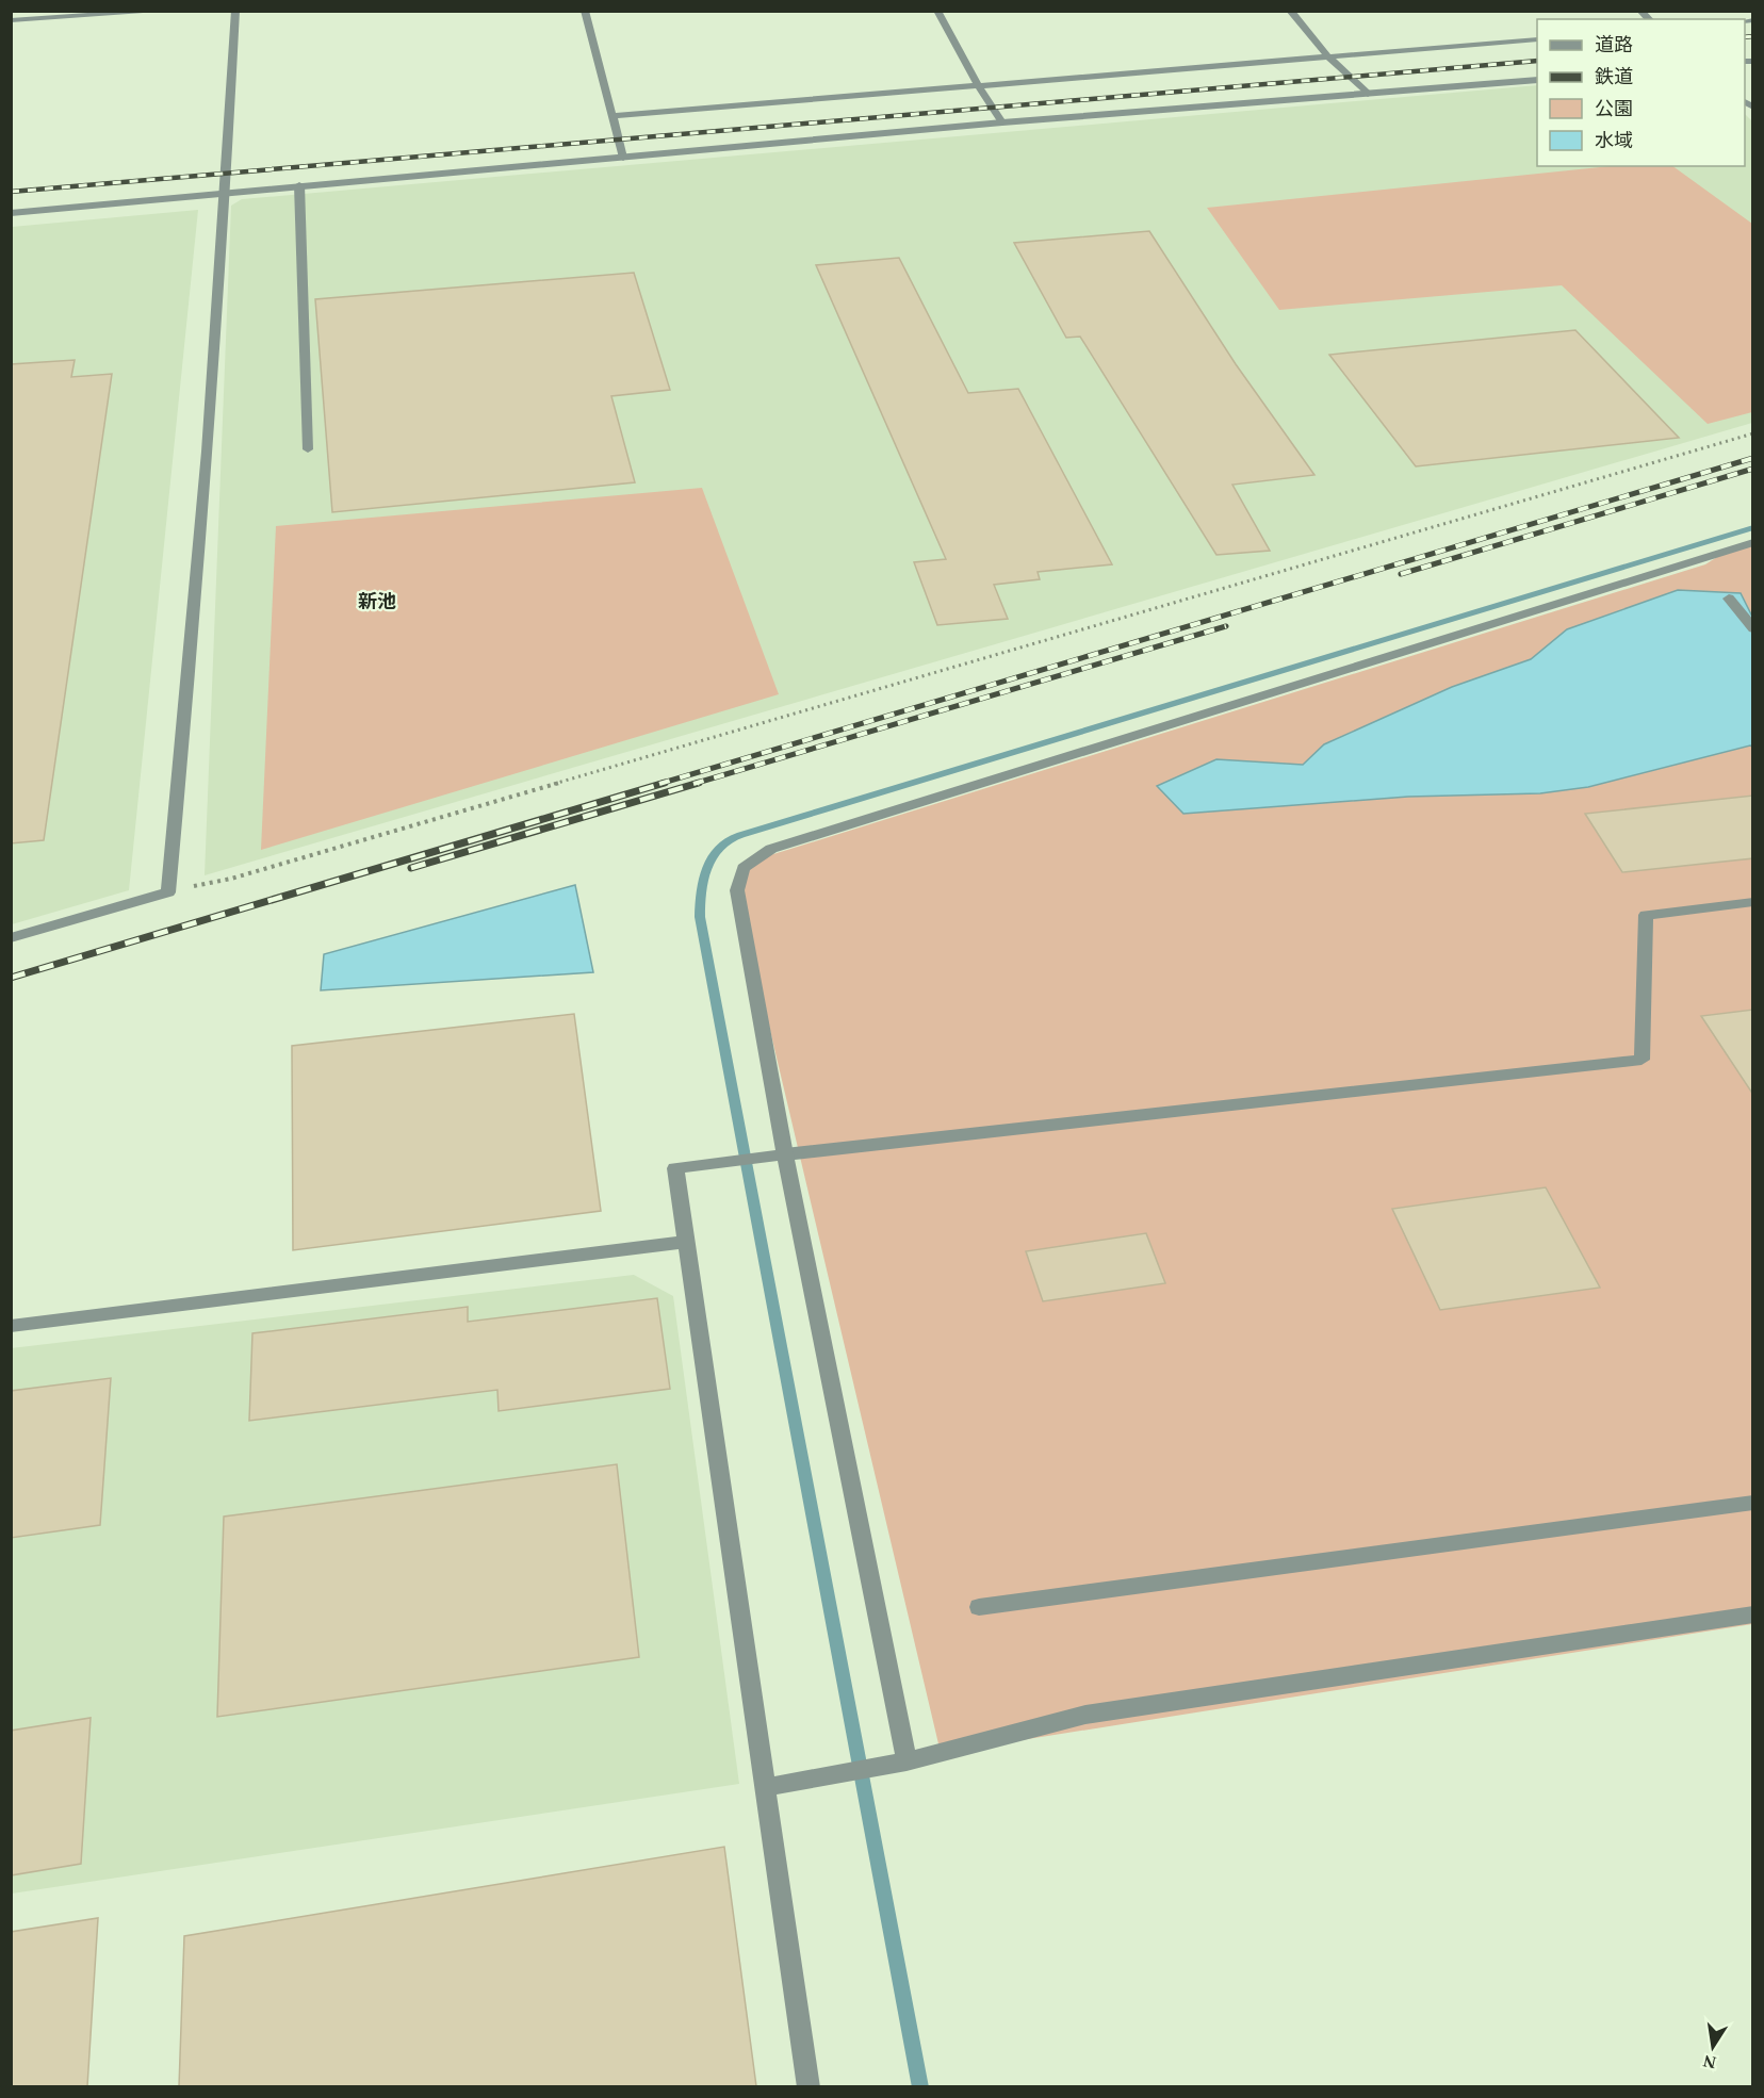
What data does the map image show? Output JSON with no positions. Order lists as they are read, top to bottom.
{
  "districts": ["新池"],
  "legend": [
    "道路",
    "鉄道",
    "公園",
    "水域"
  ],
  "north": "bottom"
}
